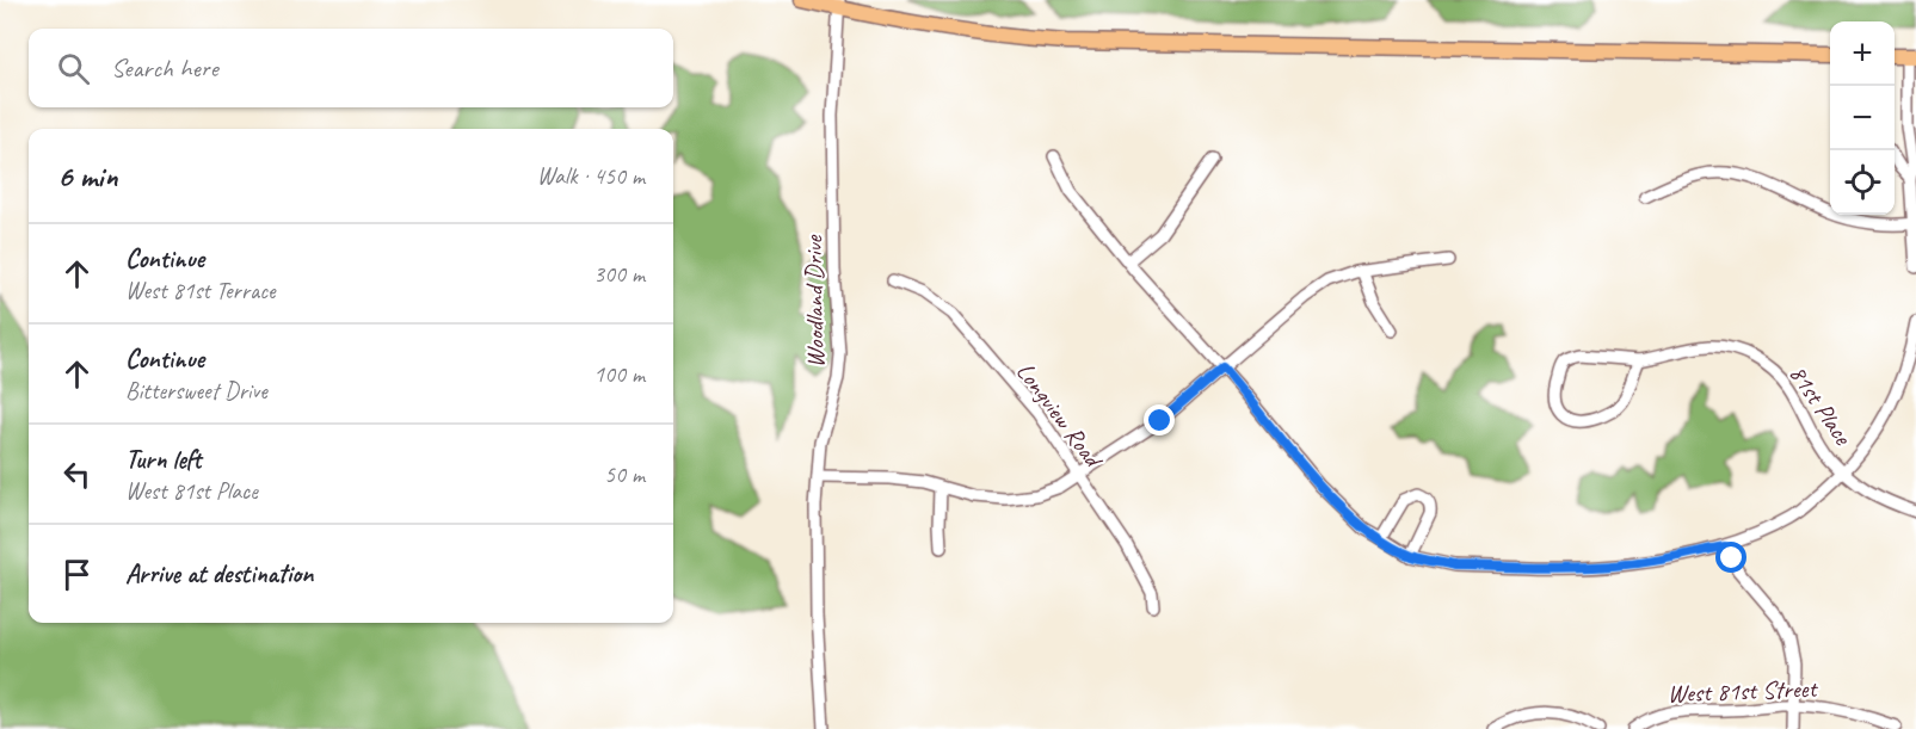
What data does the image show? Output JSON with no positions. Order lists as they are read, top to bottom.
{
  "streets": {
    "street": [
      "Woodland Drive",
      "81st Place",
      "Longview Road",
      "West 81st Street"
    ]
  },
  "page": {
    "map_buttons": ["+", "−"],
    "search": "Search here",
    "heading": ["6 min", "Walk · 450 m"],
    "list": [
      ["Continue", "West 81st Terrace", "300 m"],
      ["Continue", "Bittersweet Drive", "100 m"],
      ["Turn left", "West 81st Place", "50 m"],
      "Arrive at destination"
    ]
  }
}
